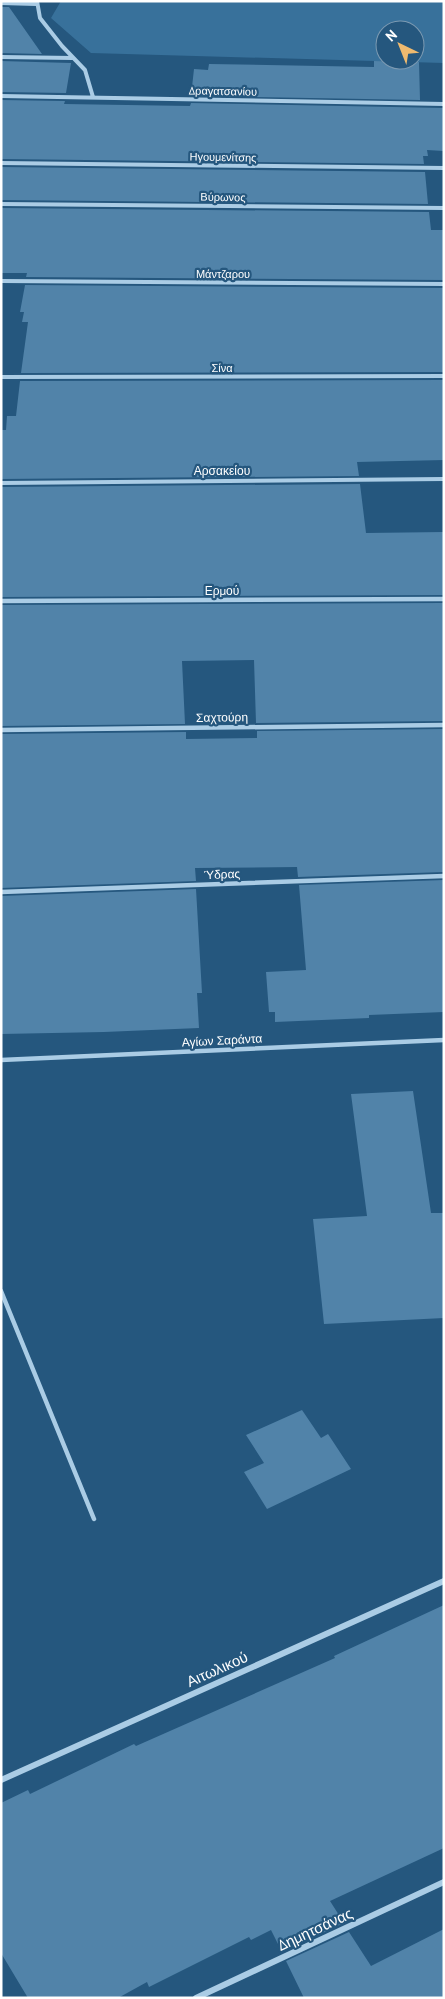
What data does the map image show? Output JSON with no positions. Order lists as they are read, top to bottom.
{
  "streets": {
    "street": [
      "Δραγατσανίου",
      "Ηγουμενίτσης",
      "Βύρωνος",
      "Μάντζαρου",
      "Σίνα",
      "Αρσακείου",
      "Ερμού",
      "Σαχτούρη",
      "Ύδρας",
      "Αγίων Σαράντα",
      "Αιτωλικού",
      "Δημητσάνας"
    ]
  },
  "north": "top left"
}
